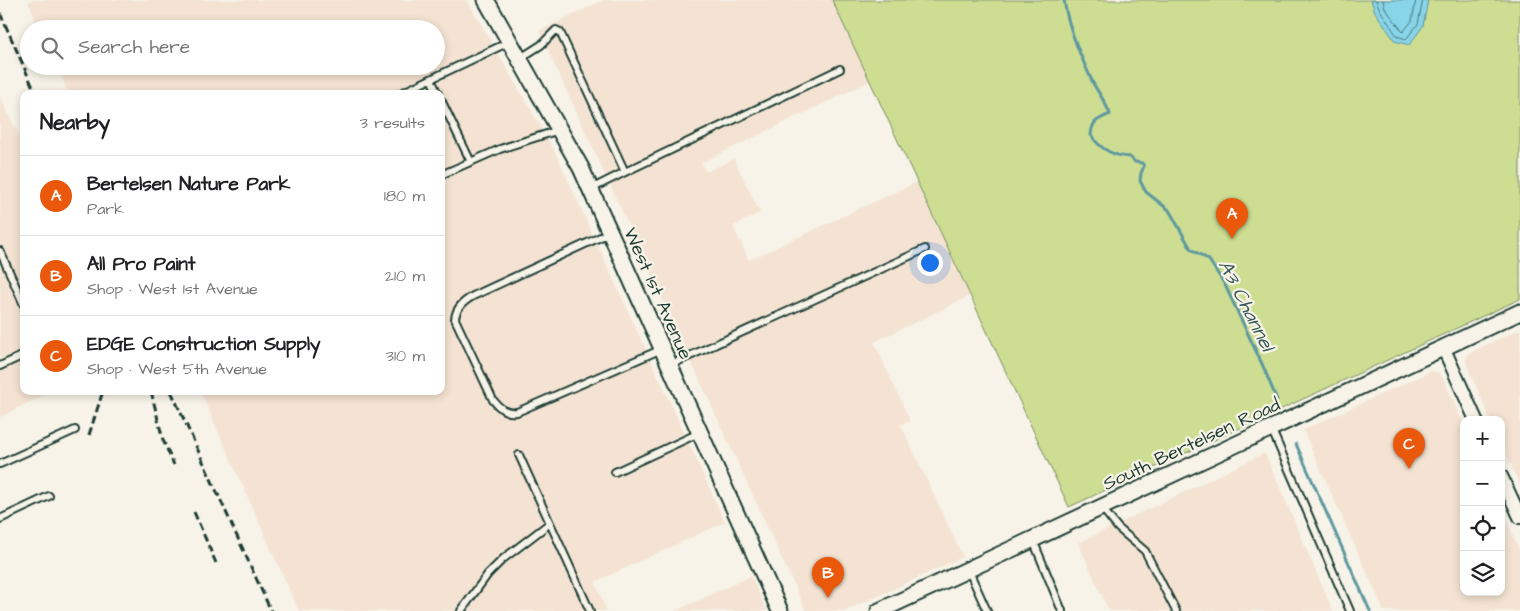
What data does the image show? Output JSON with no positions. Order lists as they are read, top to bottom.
{
  "streets": {
    "street": ["West 1st Avenue", "South Bertelsen Road"]
  },
  "water": ["A3 Channel"],
  "page": {
    "search": "Search here",
    "heading": ["Nearby", "3 results"],
    "list": [
      {
        "mark": "A",
        "name": "Bertelsen Nature Park",
        "note": "Park",
        "value": "180 m"
      },
      {
        "mark": "B",
        "name": "All Pro Paint",
        "note": "Shop · West 1st Avenue",
        "value": "210 m"
      },
      {
        "mark": "C",
        "name": "EDGE Construction Supply",
        "note": "Shop · West 5th Avenue",
        "value": "310 m"
      }
    ],
    "pins": ["A", "C", "B"],
    "map_buttons": ["+", "−"]
  }
}
